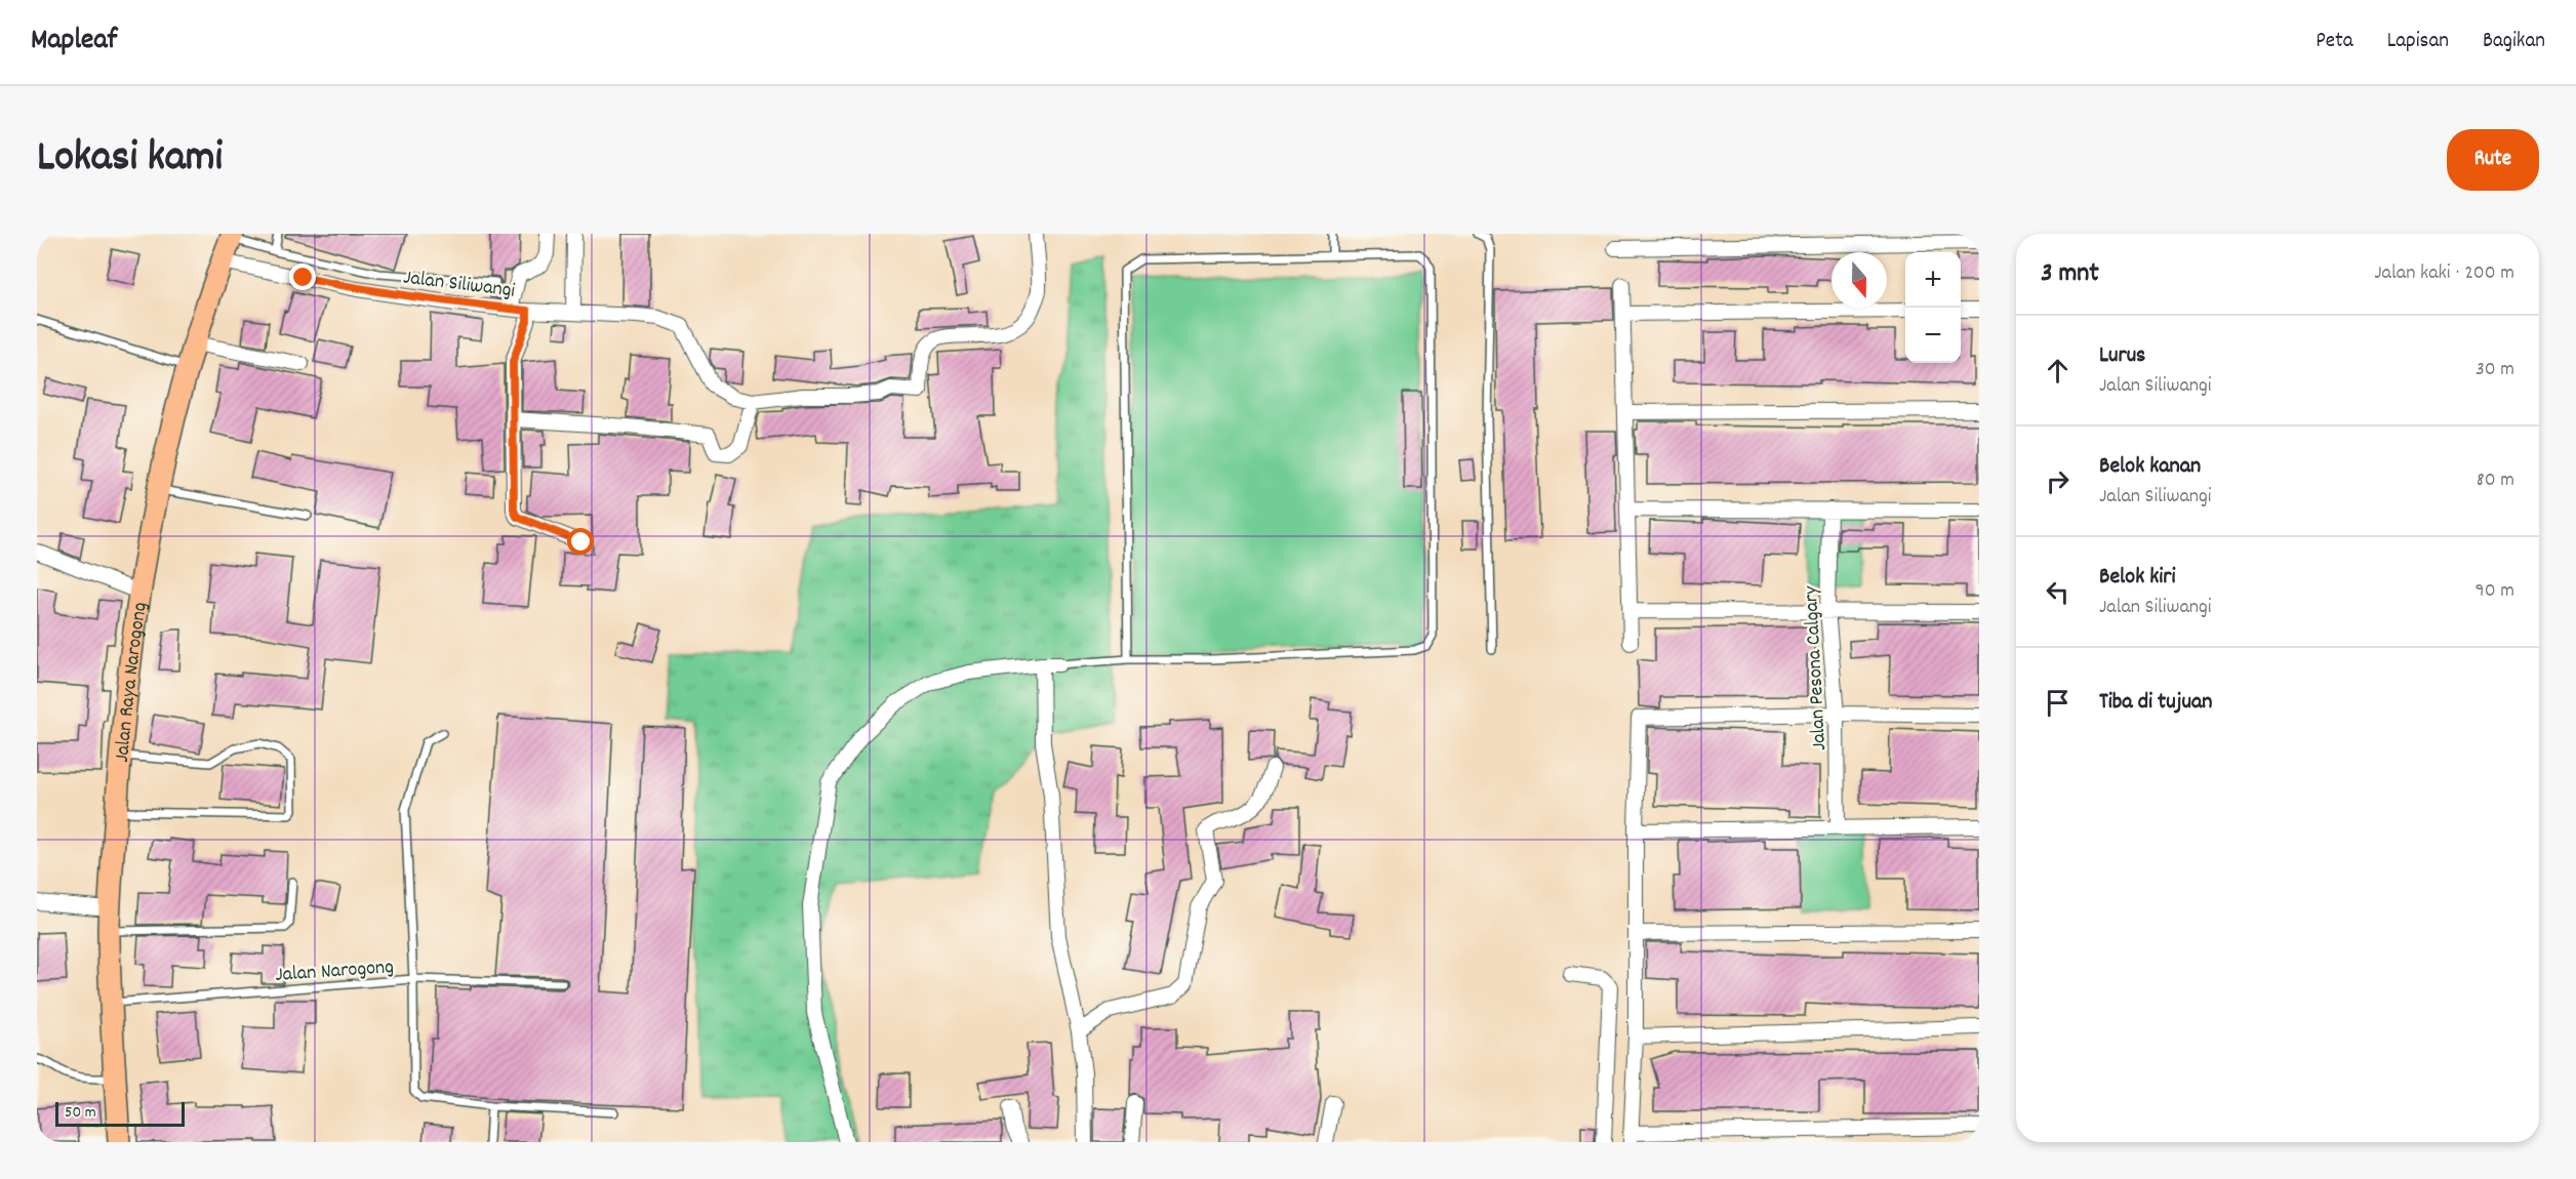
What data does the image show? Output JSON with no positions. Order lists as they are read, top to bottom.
{
  "streets": {
    "main road": ["Jalan Raya Narogong"],
    "street": ["Jalan Siliwangi", "Jalan Pesona Calgary"],
    "lane": ["Jalan Narogong"]
  },
  "crossings": [
    ["Jalan Siliwangi", "Jalan Raya Narogong"],
    ["Jalan Raya Narogong", "Jalan Narogong"]
  ],
  "scale_bar": "50 m",
  "north": "bottom",
  "page": {
    "header": "Mapleaf",
    "nav": ["Peta", "Lapisan", "Bagikan"],
    "title": "Lokasi kami",
    "buttons": "Rute",
    "heading": ["3 mnt", "Jalan kaki · 200 m"],
    "map_buttons": ["+", "−"],
    "list": [
      ["Lurus", "Jalan Siliwangi", "30 m"],
      ["Belok kanan", "Jalan Siliwangi", "80 m"],
      ["Belok kiri", "Jalan Siliwangi", "90 m"],
      "Tiba di tujuan"
    ],
    "scale": "50 m"
  }
}
